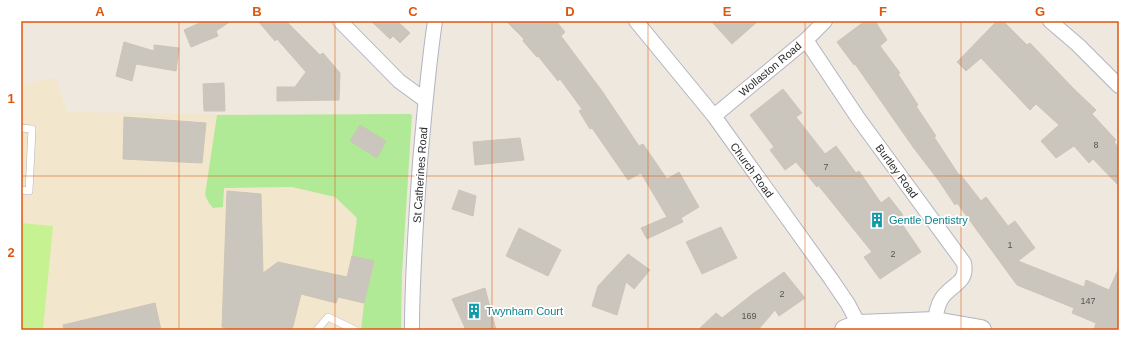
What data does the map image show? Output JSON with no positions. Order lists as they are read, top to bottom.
{
  "streets": {
    "street": [
      "Wollaston Road",
      "Church Road",
      "Burtley Road",
      "St Catherines Road"
    ]
  },
  "crossings": [
    ["Wollaston Road", "Church Road"],
    ["Wollaston Road", "Burtley Road"]
  ],
  "places": {
    "building": ["Gentle Dentistry", "Twynham Court"]
  },
  "house_numbers": [
    "8",
    "7",
    "1",
    "2",
    "2",
    "147",
    "169"
  ],
  "grid": {
    "columns": [
      "A",
      "B",
      "C",
      "D",
      "E",
      "F",
      "G"
    ],
    "rows": ["1", "2"]
  }
}
